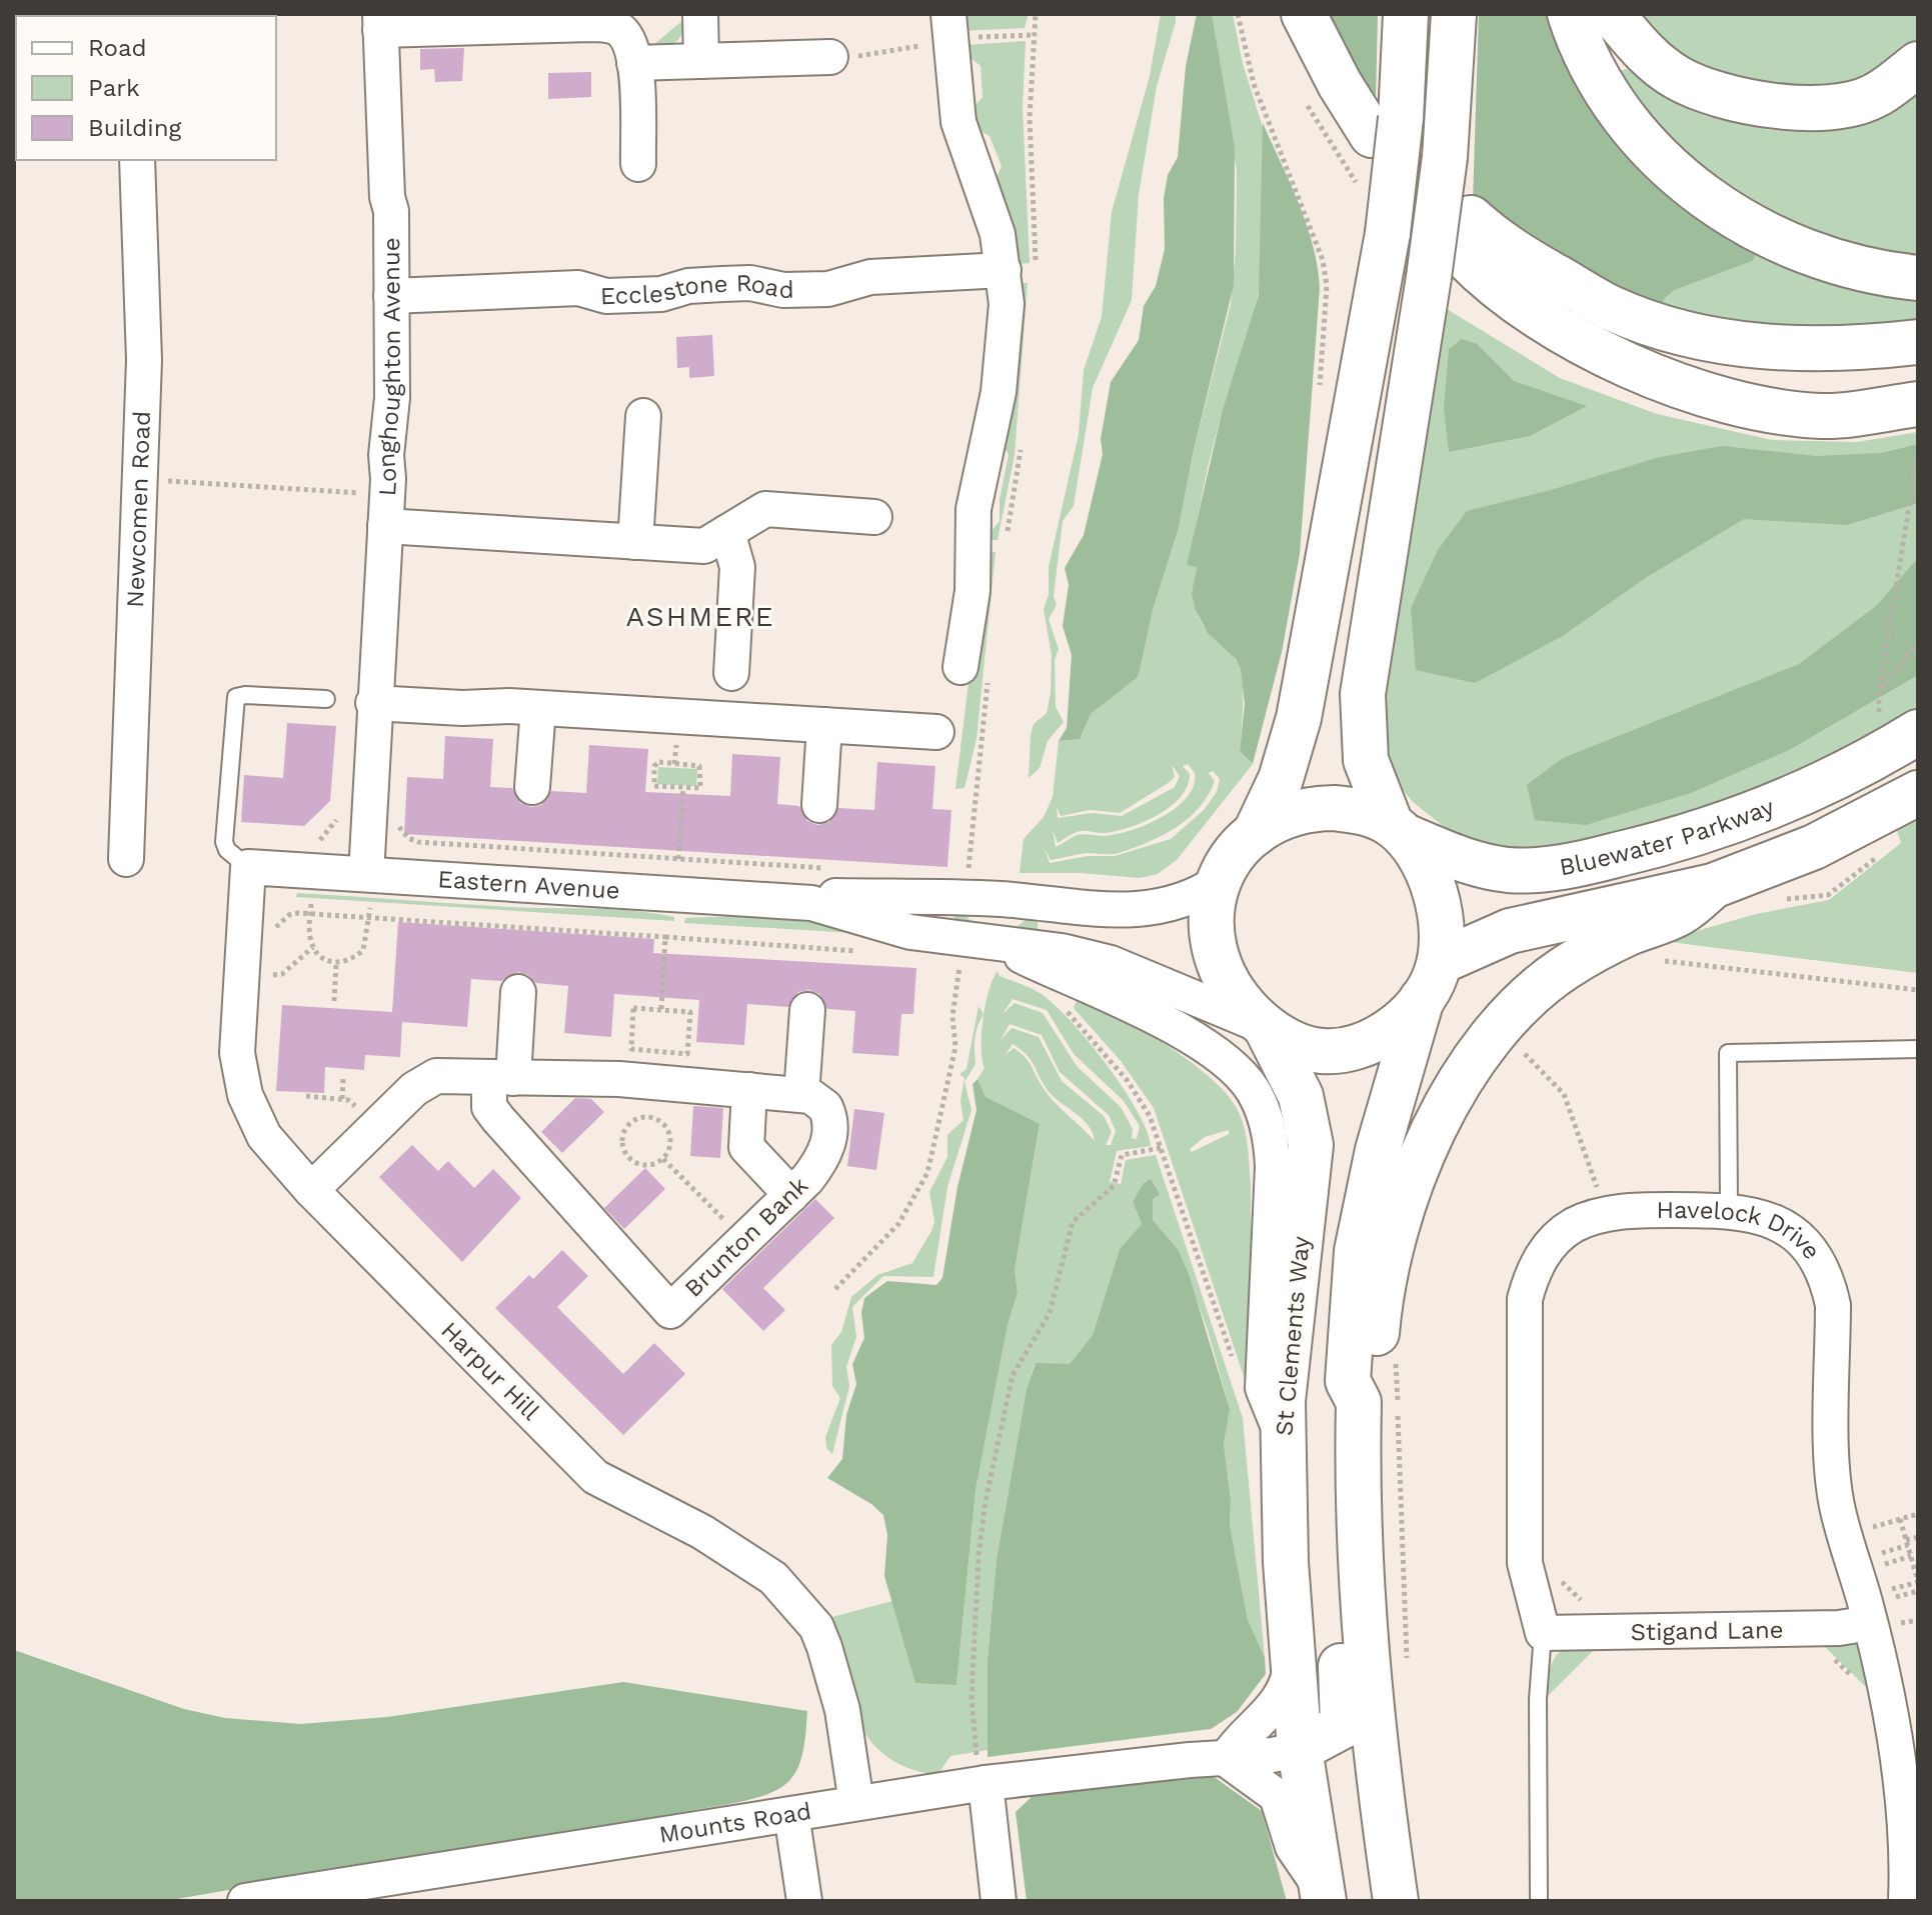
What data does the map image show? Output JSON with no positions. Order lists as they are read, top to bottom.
{
  "streets": {
    "main road": ["Bluewater Parkway", "St Clements Way"],
    "street": [
      "Ecclestone Road",
      "Longhoughton Avenue",
      "Newcomen Road",
      "Eastern Avenue",
      "Brunton Bank",
      "Havelock Drive",
      "Harpur Hill",
      "Stigand Lane",
      "Mounts Road"
    ]
  },
  "crossings": [
    ["Ecclestone Road", "Longhoughton Avenue"],
    ["Longhoughton Avenue", "Eastern Avenue"],
    ["Bluewater Parkway", "Eastern Avenue"],
    ["Bluewater Parkway", "St Clements Way"],
    ["Eastern Avenue", "St Clements Way"],
    ["Eastern Avenue", "Harpur Hill"],
    ["Havelock Drive", "Stigand Lane"],
    ["St Clements Way", "Mounts Road"],
    ["Harpur Hill", "Mounts Road"]
  ],
  "districts": ["ASHMERE"],
  "legend": ["Road", "Park", "Building"]
}
